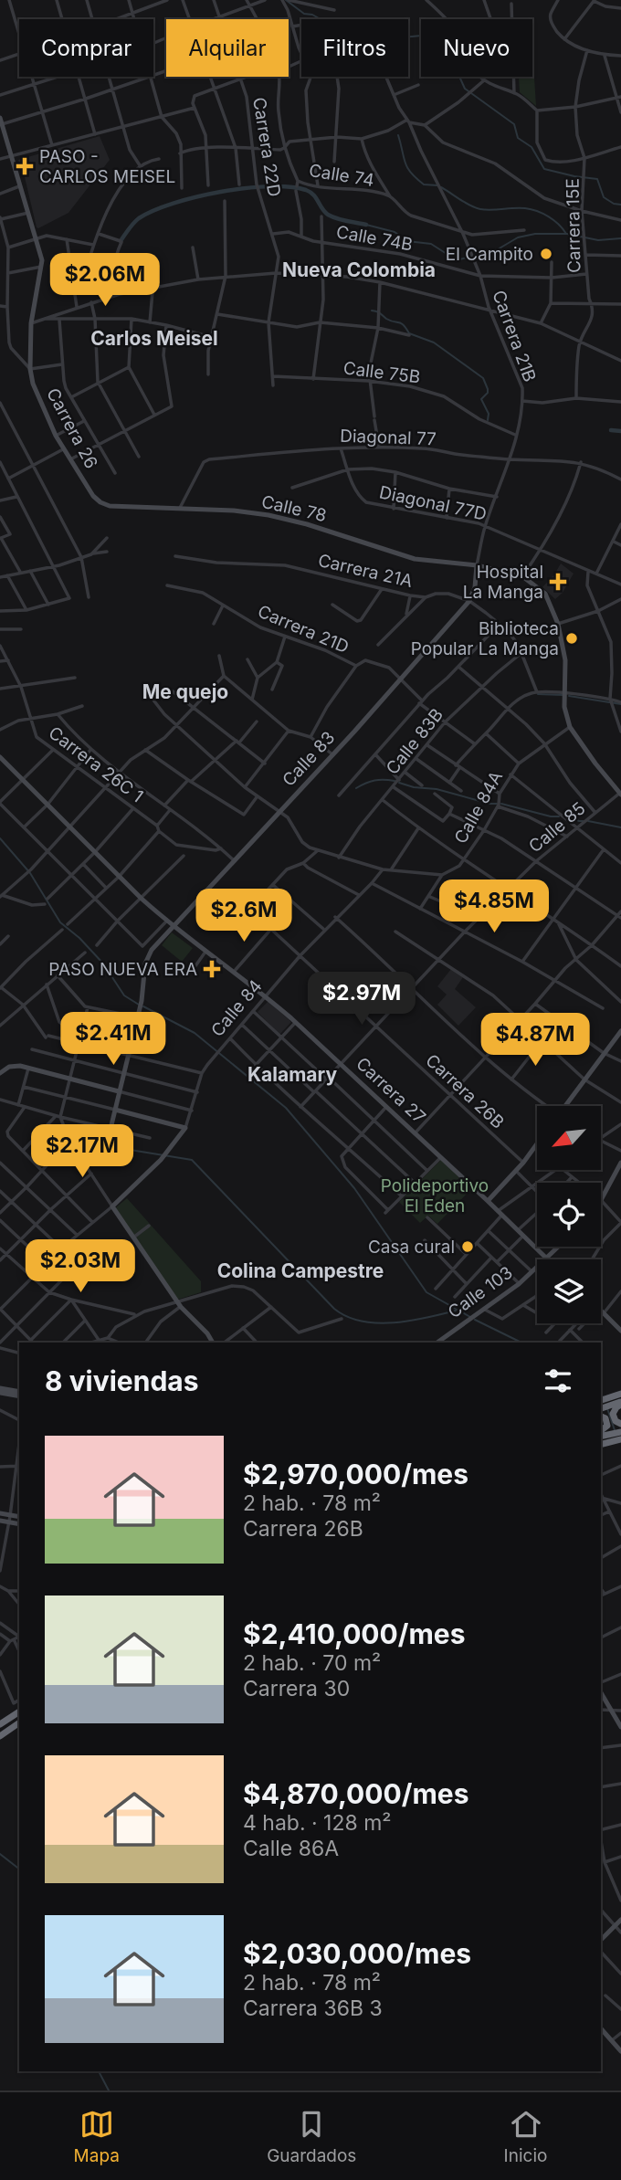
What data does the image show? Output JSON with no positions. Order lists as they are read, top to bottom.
{
  "streets": {
    "street": [
      "Carrera 22D",
      "Calle 74",
      "Carrera 15E",
      "Calle 74B",
      "Carrera 21B",
      "Calle 75B",
      "Carrera 26",
      "Diagonal 77",
      "Diagonal 77D",
      "Calle 78",
      "Carrera 21A",
      "Carrera 21D",
      "Calle 83B",
      "Calle 83",
      "Carrera 26C 1",
      "Calle 84A",
      "Calle 85",
      "Calle 84",
      "Carrera 27",
      "Carrera 26B",
      "Calle 103"
    ]
  },
  "crossings": [
    ["Carrera 22D", "Calle 74B"],
    ["Carrera 22D", "Calle 75B"],
    ["Calle 74", "Carrera 21B"],
    ["Carrera 15E", "Calle 74B"],
    ["Calle 74B", "Carrera 21B"],
    ["Carrera 21B", "Calle 75B"],
    ["Carrera 21B", "Diagonal 77"],
    ["Carrera 21B", "Diagonal 77D"],
    ["Carrera 21B", "Calle 78"],
    ["Carrera 21B", "Calle 83"],
    ["Carrera 26", "Calle 78"],
    ["Diagonal 77", "Diagonal 77D"],
    ["Diagonal 77", "Calle 78"],
    ["Calle 78", "Calle 83"],
    ["Carrera 21A", "Calle 83B"],
    ["Carrera 21A", "Calle 83"],
    ["Carrera 21D", "Calle 83B"],
    ["Carrera 21D", "Calle 83"],
    ["Calle 83", "Carrera 27"],
    ["Calle 85", "Carrera 27"],
    ["Calle 85", "Carrera 26B"],
    ["Calle 84", "Carrera 27"],
    ["Calle 84", "Carrera 26B"],
    ["Carrera 27", "Calle 103"]
  ],
  "districts": [
    "Nueva Colombia",
    "Carlos Meisel",
    "Me quejo",
    "Kalamary",
    "Colina Campestre"
  ],
  "parks": ["Polideportivo El Eden"],
  "places": {
    "health": ["PASO - CARLOS MEISEL", "Hospital La Manga", "PASO NUEVA ERA"],
    "other": ["El Campito", "Biblioteca Popular La Manga", "Casa cural"]
  },
  "north": "bottom left",
  "page": {
    "chip": [
      "Comprar",
      "Alquilar",
      "Filtros",
      "Nuevo"
    ],
    "price": [
      "$2.06M",
      "$4.85M",
      "$2.6M",
      "$2.97M",
      "$2.41M",
      "$4.87M",
      "$2.17M",
      "$2.03M"
    ],
    "heading": "8 viviendas",
    "list": [
      {
        "name": "$2,970,000/mes",
        "note": "2 hab. · 78 m² · Carrera 26B"
      },
      {
        "name": "$2,410,000/mes",
        "note": "2 hab. · 70 m² · Carrera 30"
      },
      {
        "name": "$4,870,000/mes",
        "note": "4 hab. · 128 m² · Calle 86A"
      },
      {
        "name": "$2,030,000/mes",
        "note": "2 hab. · 78 m² · Carrera 36B 3"
      }
    ],
    "tabs": ["Mapa", "Guardados", "Inicio"]
  }
}
